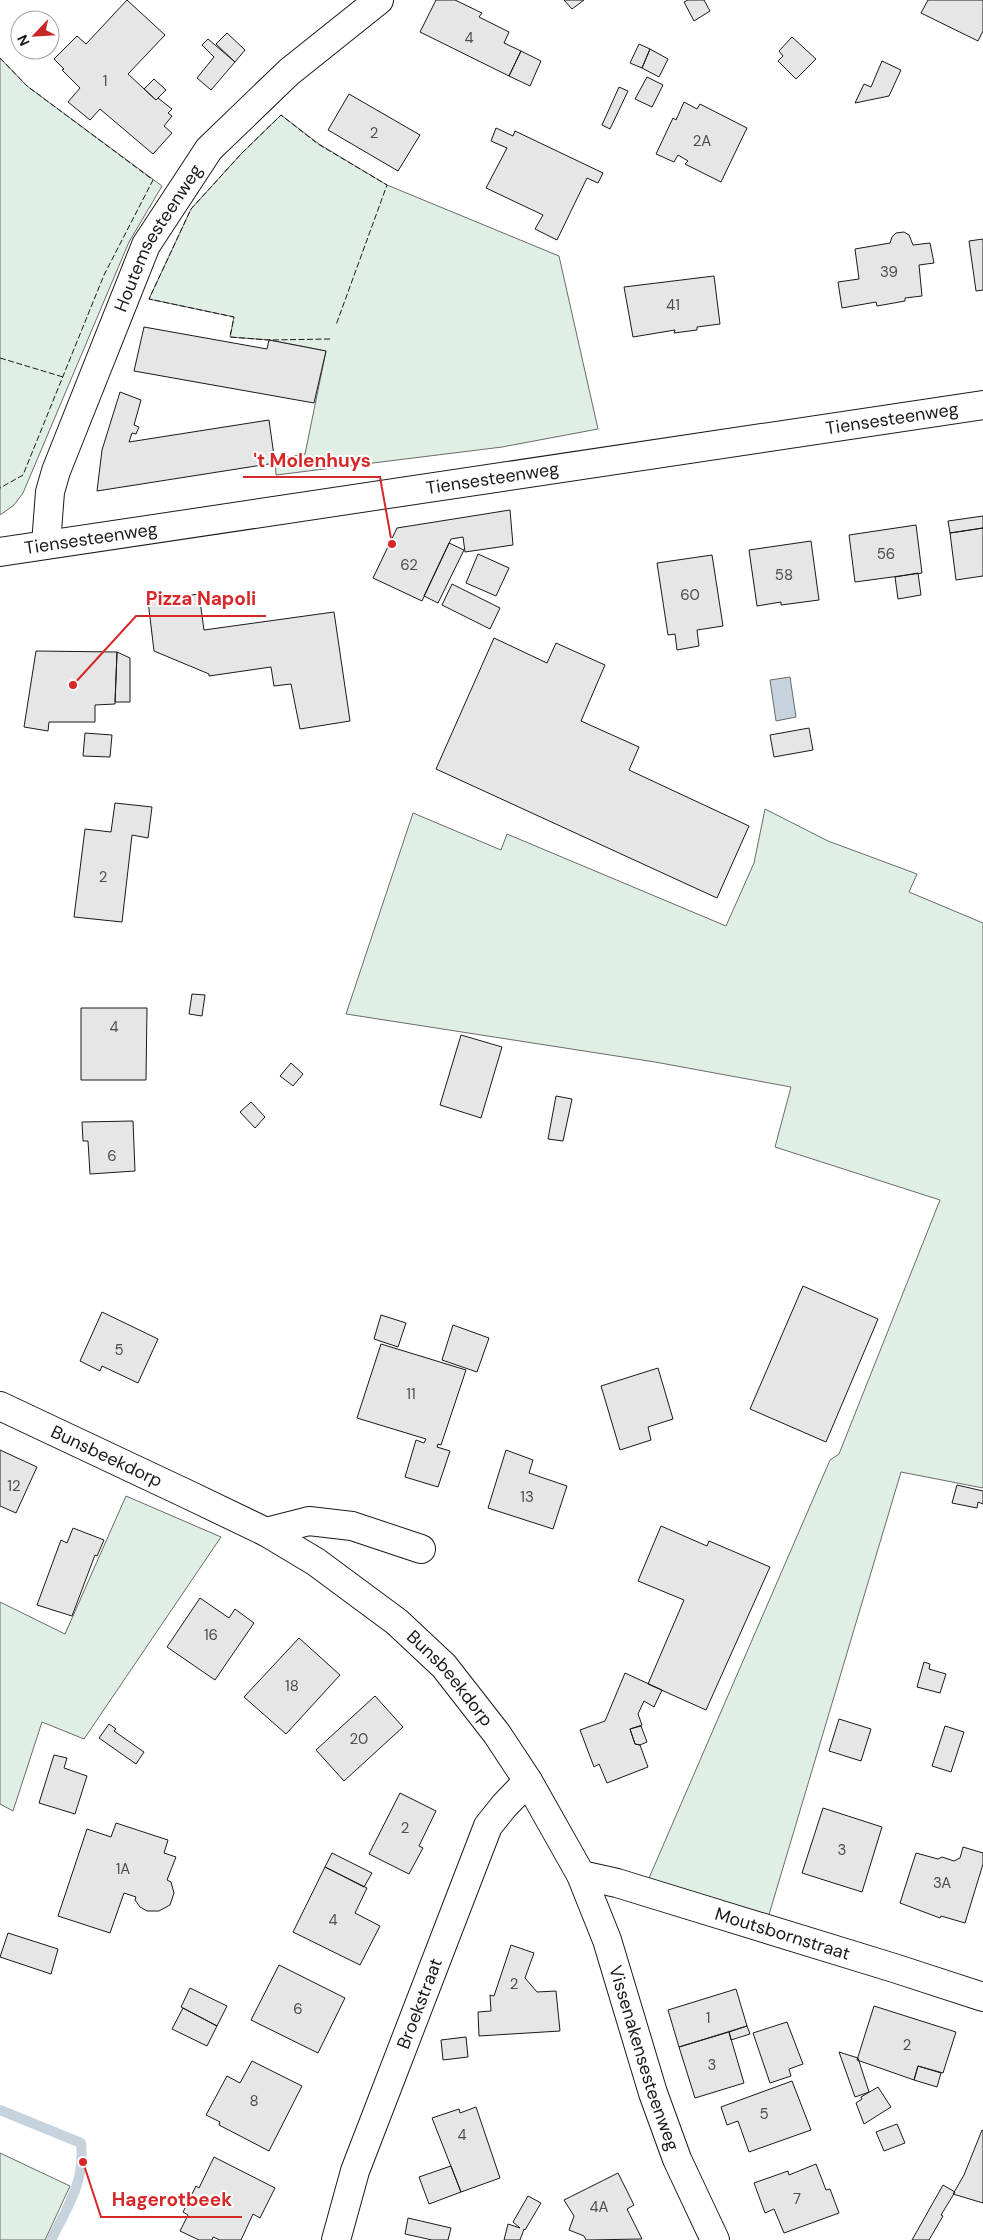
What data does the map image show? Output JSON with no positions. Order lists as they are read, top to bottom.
{
  "streets": {
    "street": [
      "Houtemsesteenweg",
      "Tiensesteenweg",
      "Bunsbeekdorp",
      "Moutsbornstraat",
      "Broekstraat",
      "Vissenakensesteenweg"
    ]
  },
  "crossings": [
    ["Houtemsesteenweg", "Tiensesteenweg"],
    ["Bunsbeekdorp", "Moutsbornstraat"],
    ["Bunsbeekdorp", "Broekstraat"],
    ["Bunsbeekdorp", "Vissenakensesteenweg"],
    ["Moutsbornstraat", "Vissenakensesteenweg"]
  ],
  "places": ["'t Molenhuys", "Pizza Napoli", "Hagerotbeek"],
  "house_numbers": [
    "4",
    "1",
    "2",
    "2A",
    "39",
    "41",
    "56",
    "62",
    "58",
    "60",
    "2",
    "4",
    "6",
    "5",
    "11",
    "12",
    "13",
    "16",
    "18",
    "20",
    "2",
    "3",
    "1A",
    "3A",
    "4",
    "2",
    "6",
    "1",
    "2",
    "3",
    "8",
    "5",
    "4",
    "7",
    "4A"
  ],
  "north": "bottom left"
}
